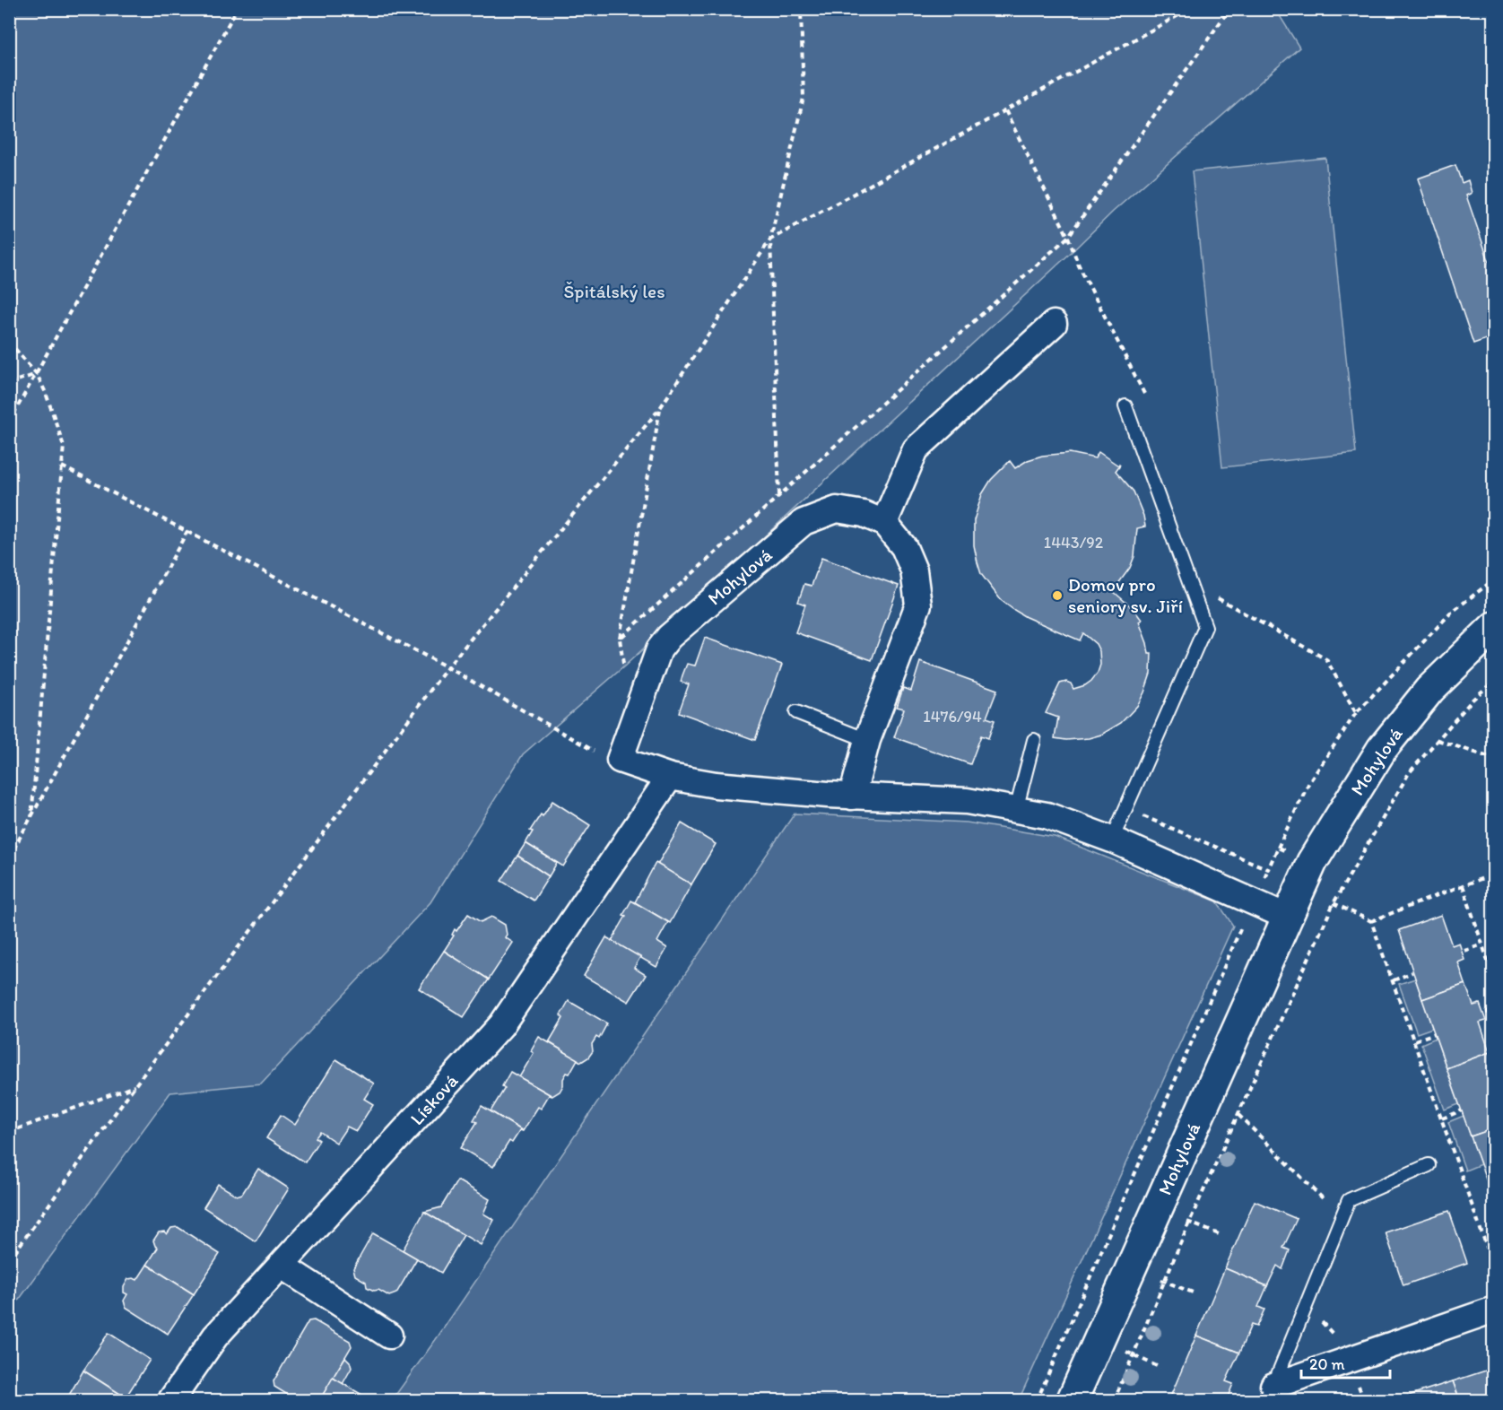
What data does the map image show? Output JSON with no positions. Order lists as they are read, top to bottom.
{
  "streets": {
    "street": ["Mohylová", "Lísková"]
  },
  "parks": ["Špitálský les"],
  "places": ["Domov pro seniory sv. Jiří"],
  "house_numbers": ["1443/92", "1476/94"],
  "scale_bar": "20 m"
}
